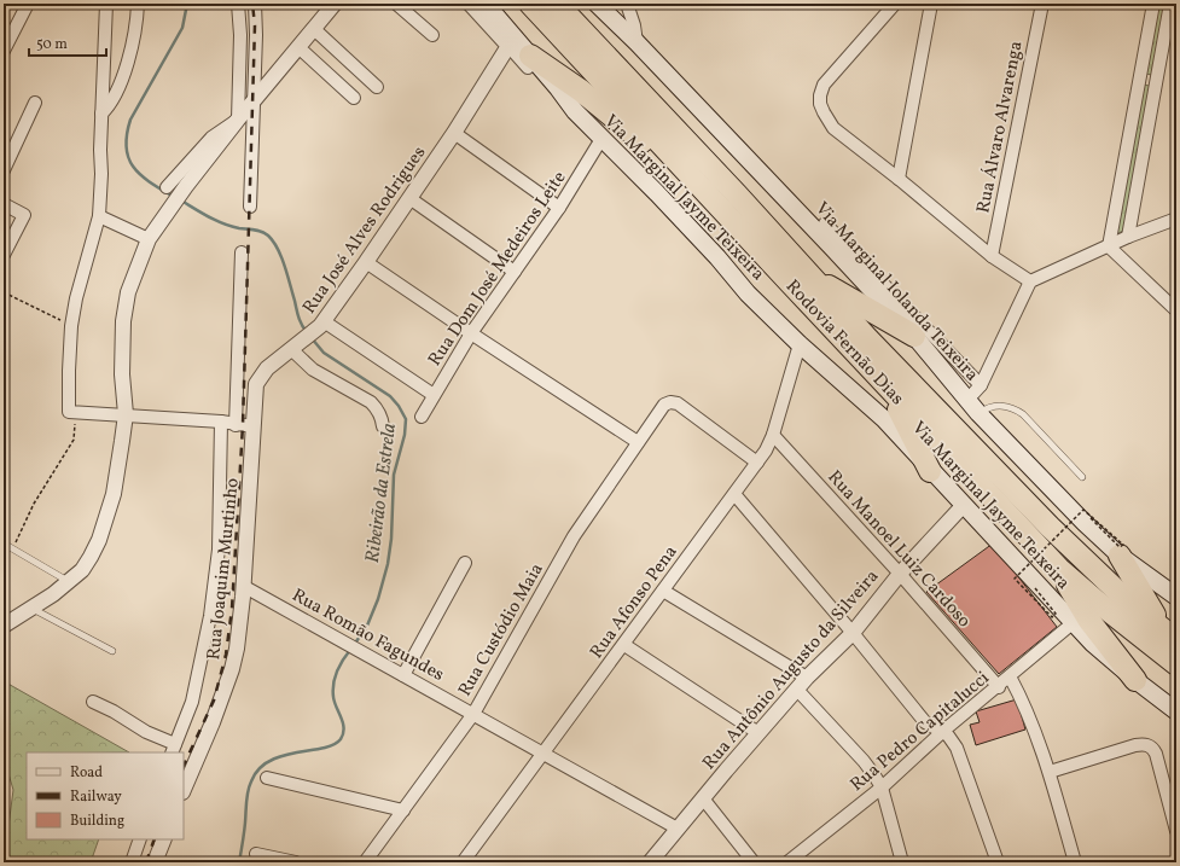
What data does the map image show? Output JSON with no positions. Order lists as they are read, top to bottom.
{
  "streets": {
    "highway": ["Rodovia Fernão Dias"],
    "main road": ["Via Marginal Jayme Teixeira", "Via Marginal Iolanda Teixeira"],
    "street": [
      "Rua Álvaro Alvarenga",
      "Rua José Alves Rodrigues",
      "Rua Dom José Medeiros Leite",
      "Rua Manoel Luiz Cardoso",
      "Rua Joaquim Murtinho",
      "Rua Afonso Pena",
      "Rua Custódio Maia",
      "Rua Romão Fagundes",
      "Rua Antônio Augusto da Silveira",
      "Rua Pedro Capitalucci"
    ]
  },
  "crossings": [
    ["Via Marginal Jayme Teixeira", "Rua Dom José Medeiros Leite"],
    ["Via Marginal Jayme Teixeira", "Rua Afonso Pena"],
    ["Via Marginal Jayme Teixeira", "Rua Antônio Augusto da Silveira"],
    ["Via Marginal Jayme Teixeira", "Rua Pedro Capitalucci"],
    ["Rua José Alves Rodrigues", "Rua Joaquim Murtinho"],
    ["Rua Manoel Luiz Cardoso", "Rua Afonso Pena"],
    ["Rua Manoel Luiz Cardoso", "Rua Antônio Augusto da Silveira"],
    ["Rua Manoel Luiz Cardoso", "Rua Pedro Capitalucci"],
    ["Rua Joaquim Murtinho", "Rua Romão Fagundes"],
    ["Rua Afonso Pena", "Rua Custódio Maia"],
    ["Rua Afonso Pena", "Rua Romão Fagundes"],
    ["Rua Custódio Maia", "Rua Romão Fagundes"],
    ["Rua Romão Fagundes", "Rua Antônio Augusto da Silveira"]
  ],
  "water": ["Ribeirão da Estrela"],
  "legend": ["Road", "Railway", "Building"],
  "scale_bar": "50 m"
}
